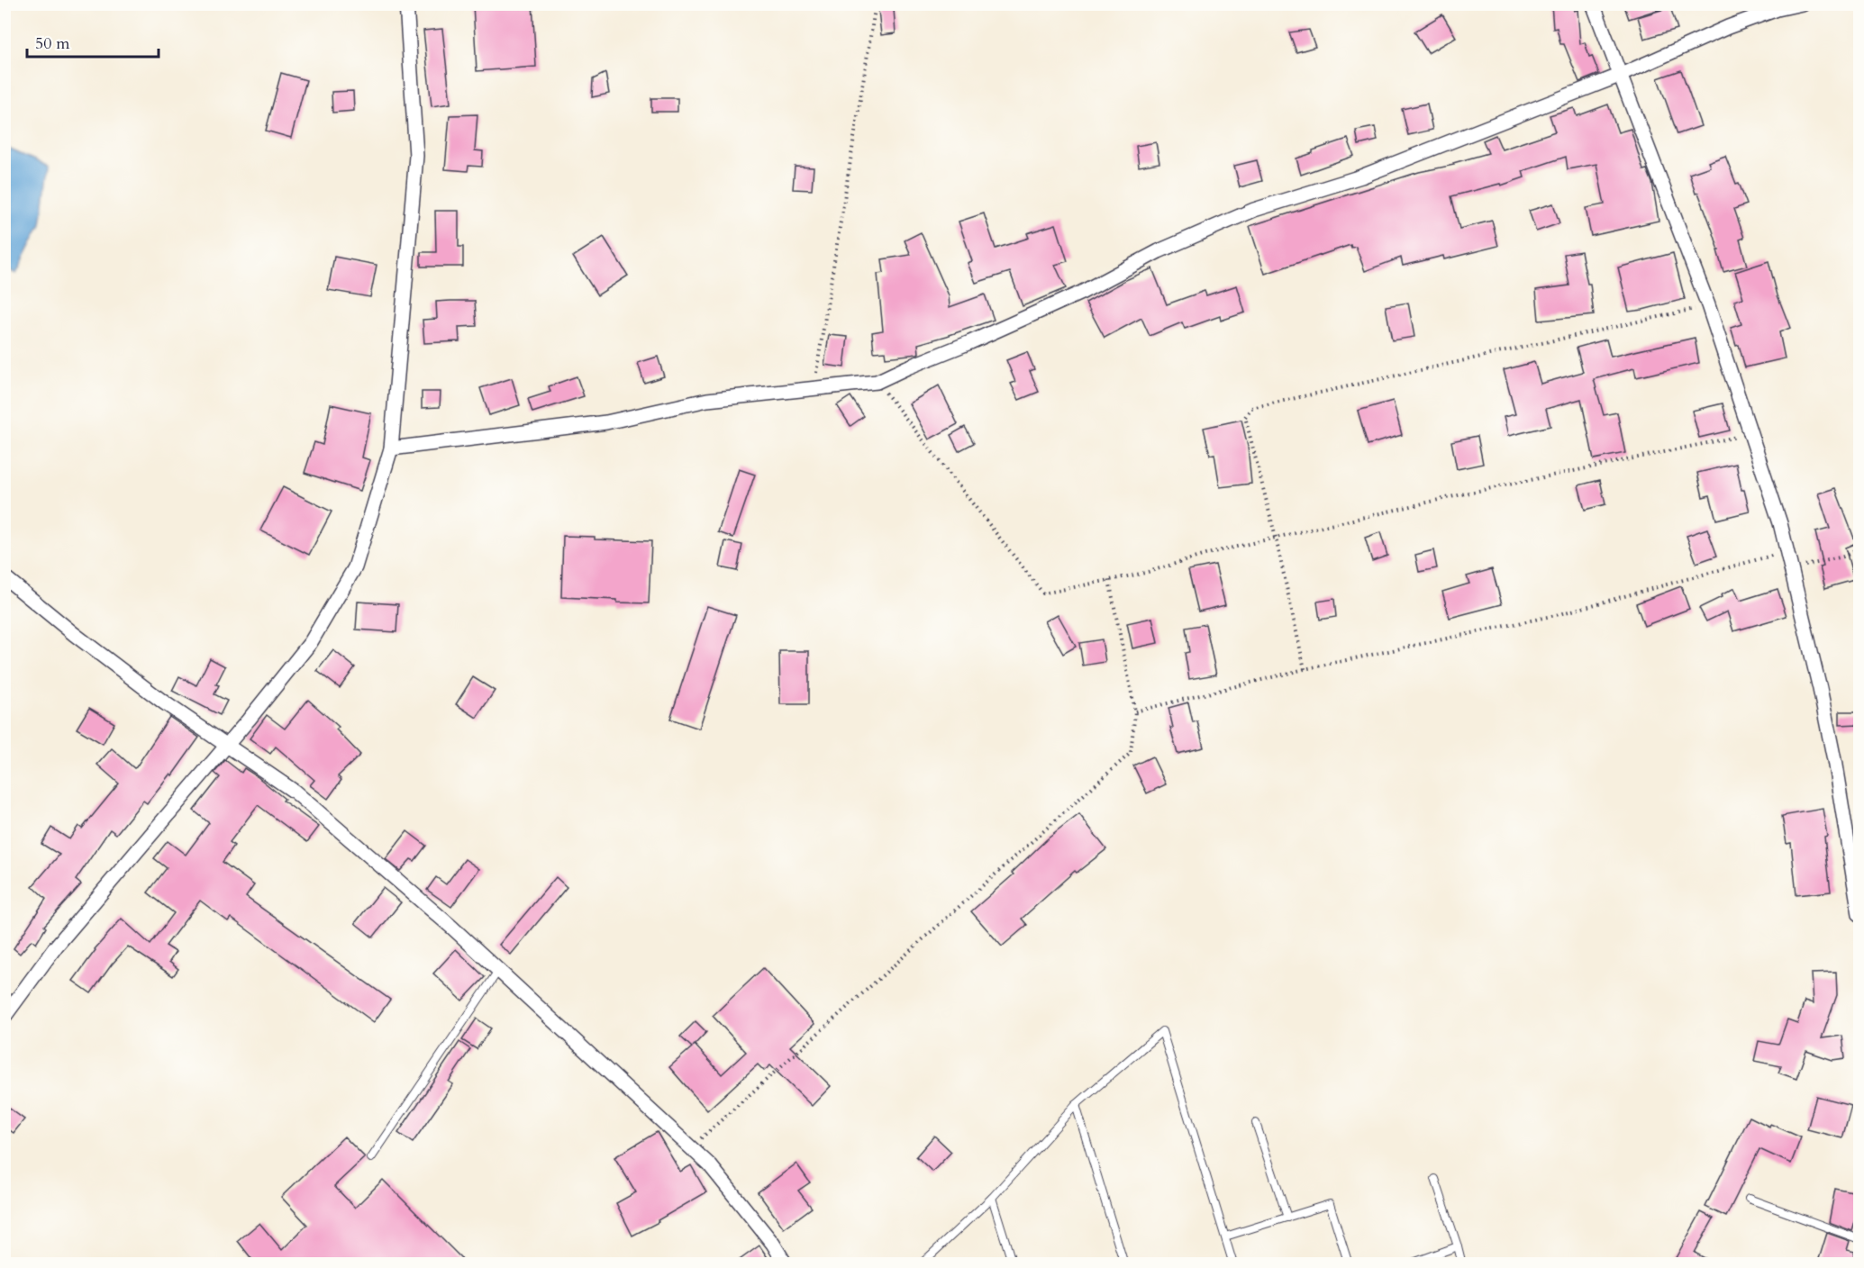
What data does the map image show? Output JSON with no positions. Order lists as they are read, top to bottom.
{
  "scale_bar": "50 m"
}
